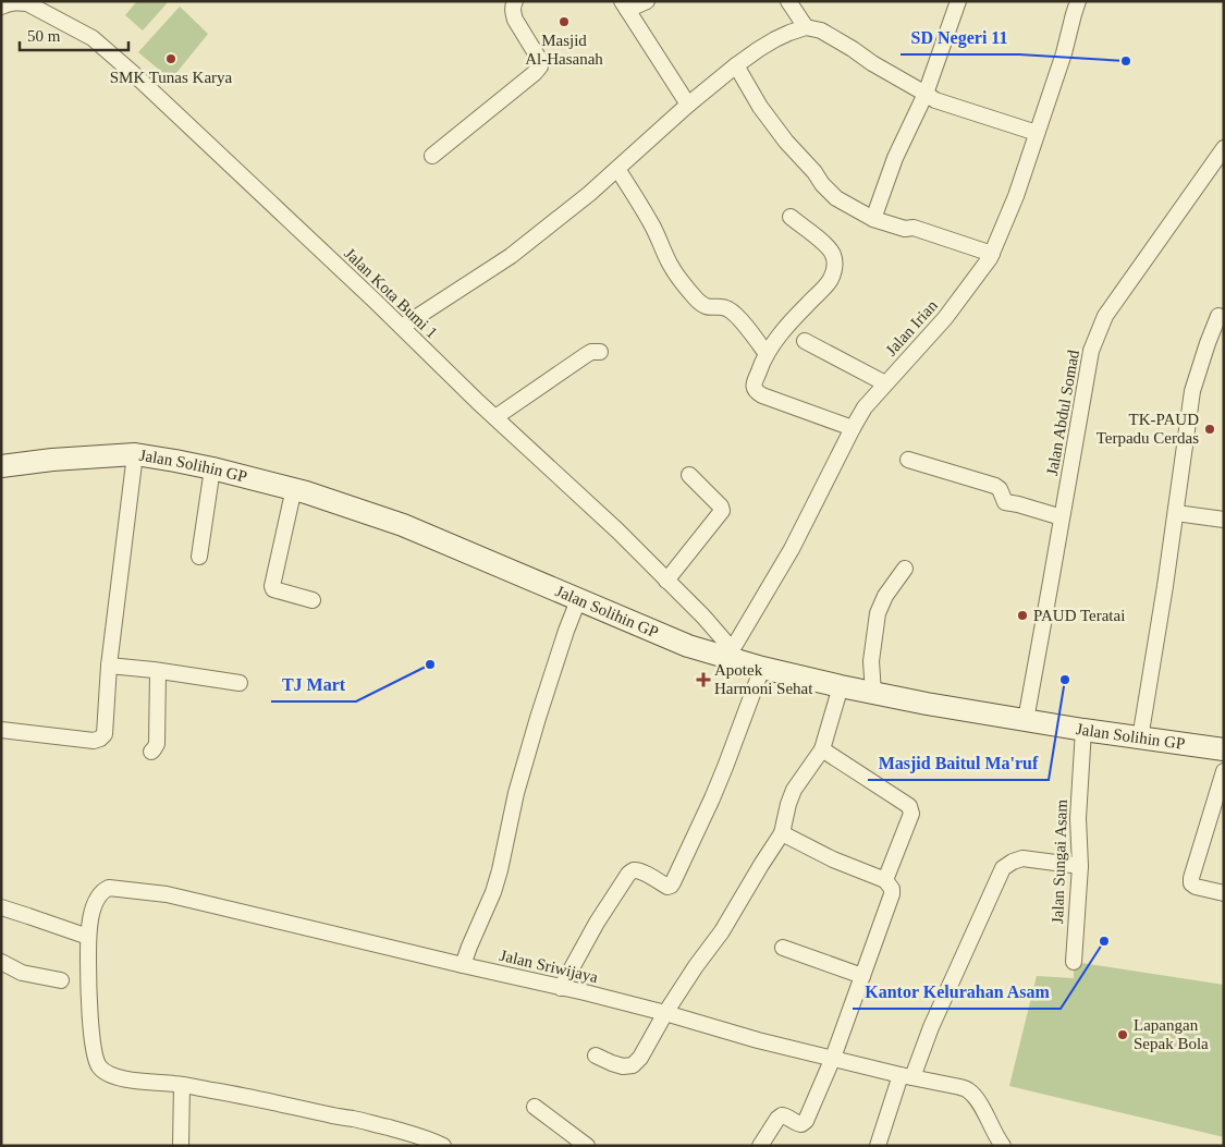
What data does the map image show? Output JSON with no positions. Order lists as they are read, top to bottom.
{
  "streets": {
    "main road": ["Jalan Solihin GP"],
    "street": [
      "Jalan Kota Bumi 1",
      "Jalan Irian",
      "Jalan Abdul Somad",
      "Jalan Sungai Asam",
      "Jalan Sriwijaya"
    ]
  },
  "crossings": [
    ["Jalan Kota Bumi 1", "Jalan Irian"],
    ["Jalan Kota Bumi 1", "Jalan Solihin GP"],
    ["Jalan Irian", "Jalan Solihin GP"],
    ["Jalan Abdul Somad", "Jalan Solihin GP"],
    ["Jalan Solihin GP", "Jalan Sungai Asam"]
  ],
  "places": {
    "other": [
      "Masjid Al-Hasanah",
      "SMK Tunas Karya",
      "SD Negeri 11",
      "TK-PAUD Terpadu Cerdas",
      "PAUD Teratai",
      "TJ Mart",
      "Masjid Baitul Ma'ruf",
      "Kantor Kelurahan Asam",
      "Lapangan Sepak Bola"
    ],
    "health": ["Apotek Harmoni Sehat"]
  },
  "scale_bar": "50 m"
}
